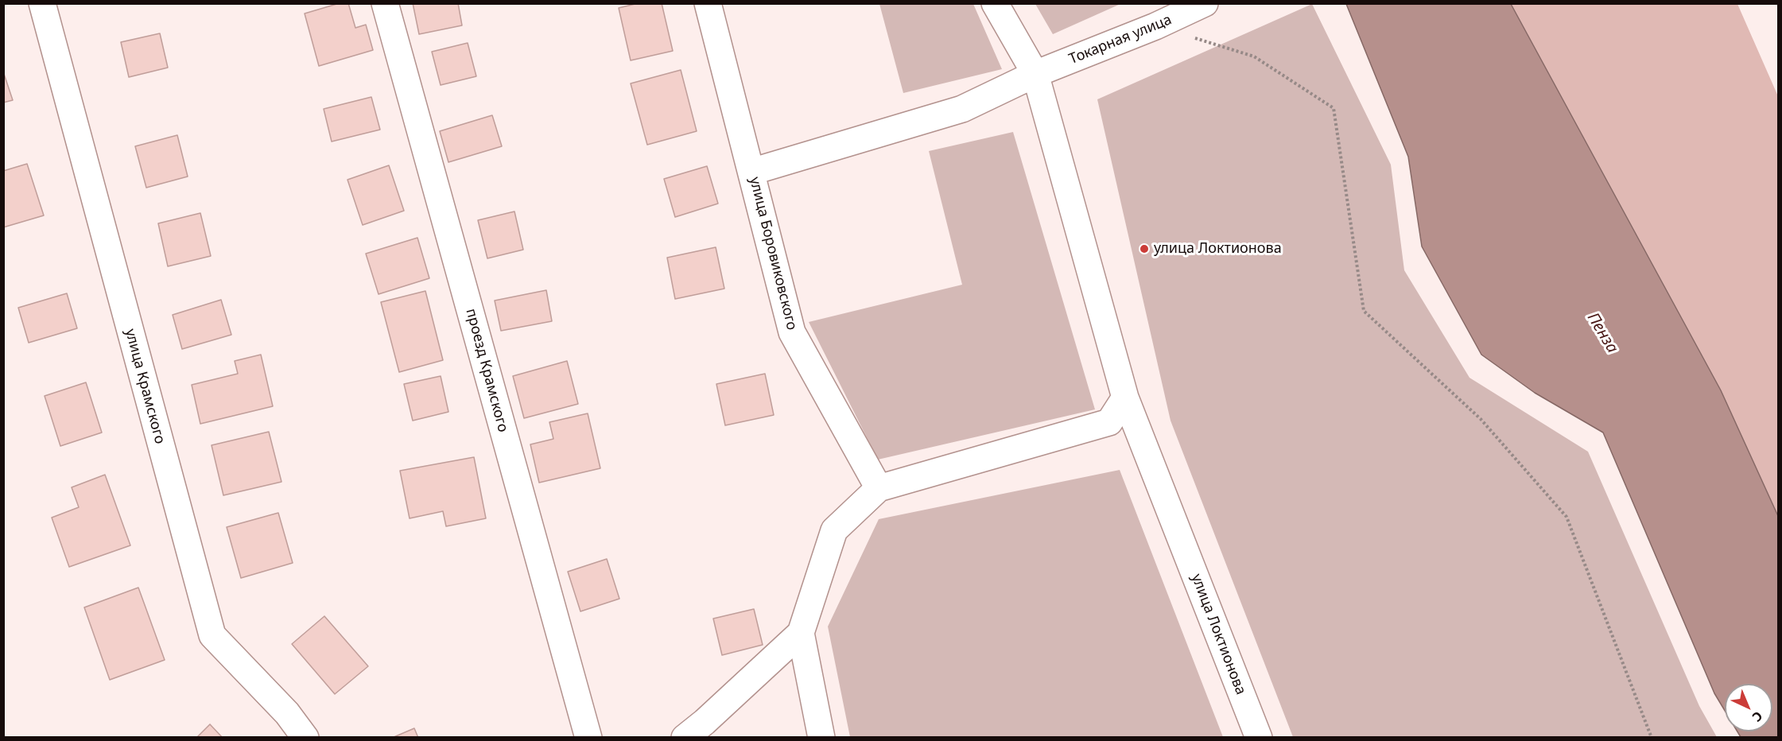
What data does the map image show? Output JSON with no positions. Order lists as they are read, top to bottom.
{
  "streets": {
    "street": [
      "Токарная улица",
      "улица Боровиковского",
      "проезд Крамского",
      "улица Крамского",
      "улица Локтионова"
    ]
  },
  "crossings": [
    ["Токарная улица", "улица Боровиковского"],
    ["Токарная улица", "улица Локтионова"]
  ],
  "water": ["Пенза"],
  "places": ["улица Локтионова"],
  "north": "bottom right"
}
